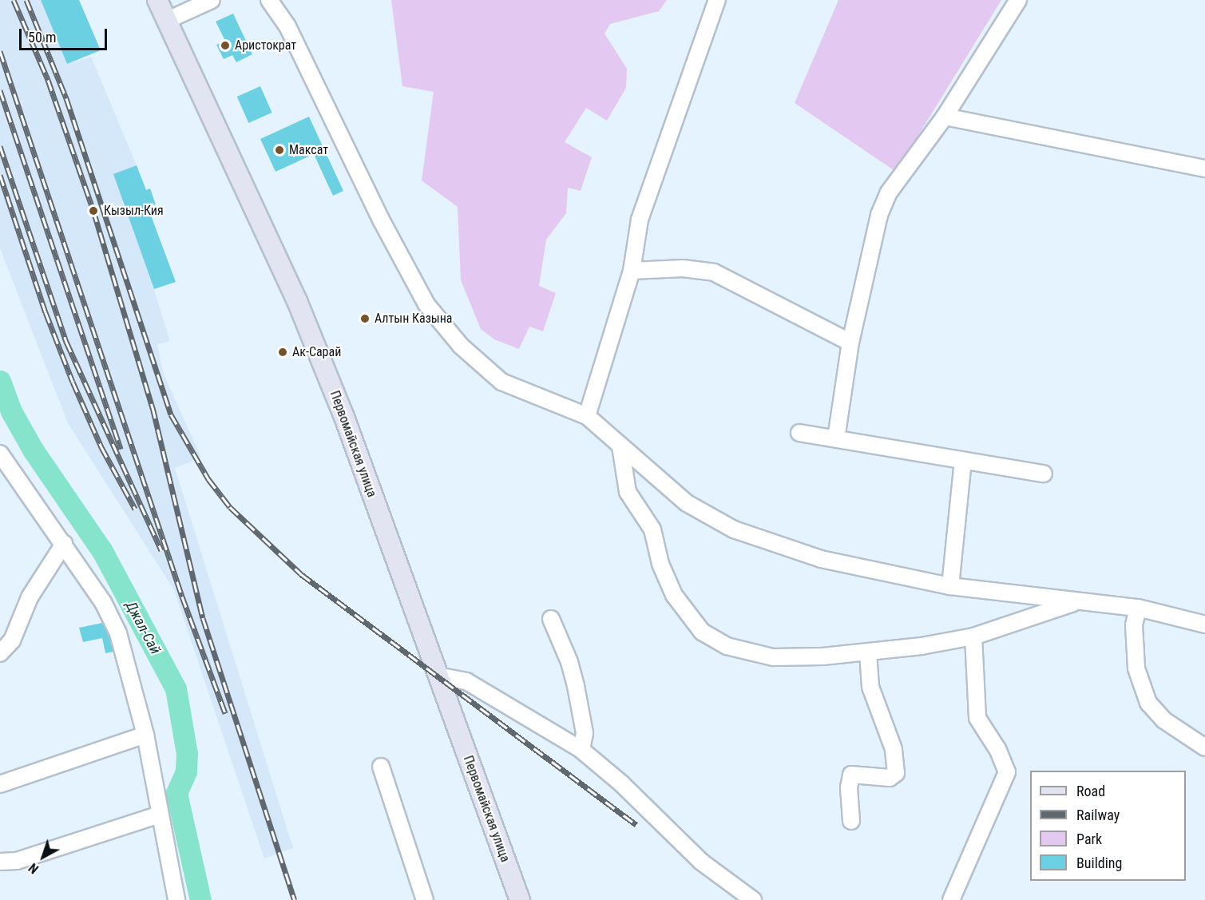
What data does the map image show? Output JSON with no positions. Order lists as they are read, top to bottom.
{
  "streets": {
    "main road": ["Первомайская улица"]
  },
  "water": ["Джал-Сай"],
  "places": [
    "Аристократ",
    "Максат",
    "Кызыл-Кия",
    "Алтын Казына",
    "Ак-Сарай"
  ],
  "legend": [
    "Road",
    "Railway",
    "Park",
    "Building"
  ],
  "scale_bar": "50 m",
  "north": "bottom left"
}
